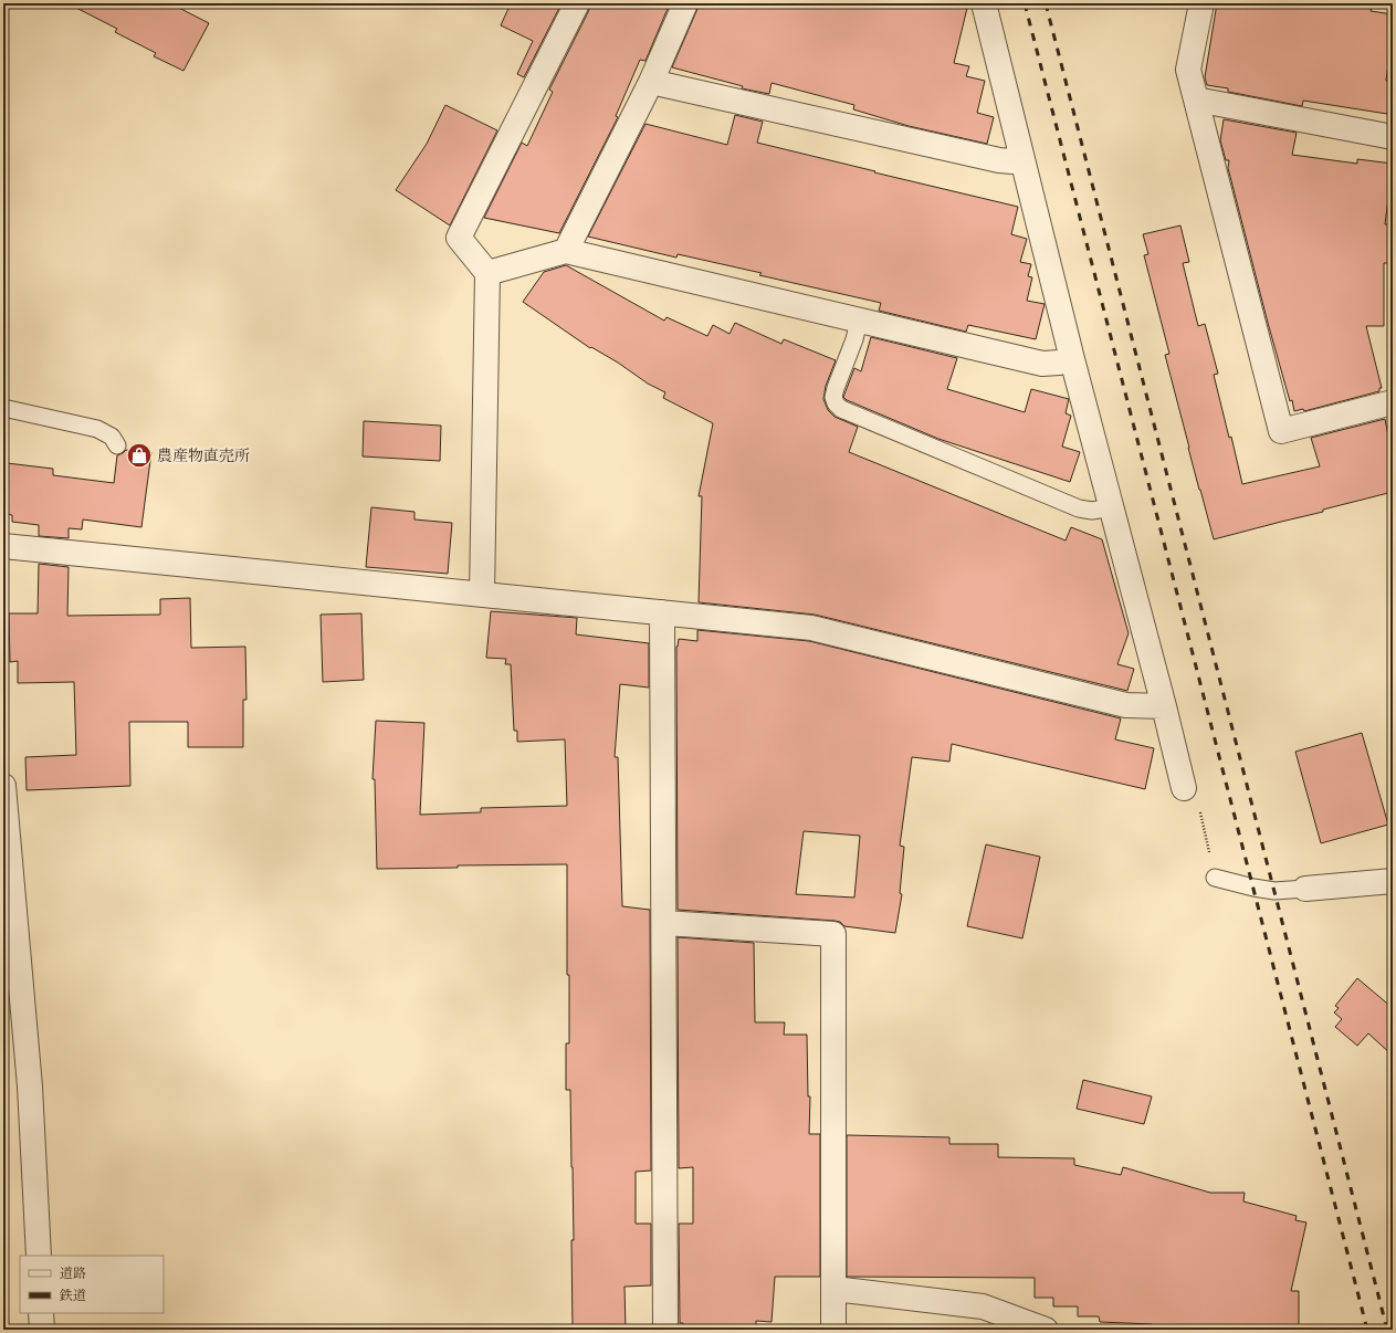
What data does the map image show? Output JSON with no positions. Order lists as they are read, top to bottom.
{
  "places": {
    "shop": ["農産物直売所"]
  },
  "legend": ["道路", "鉄道"]
}
